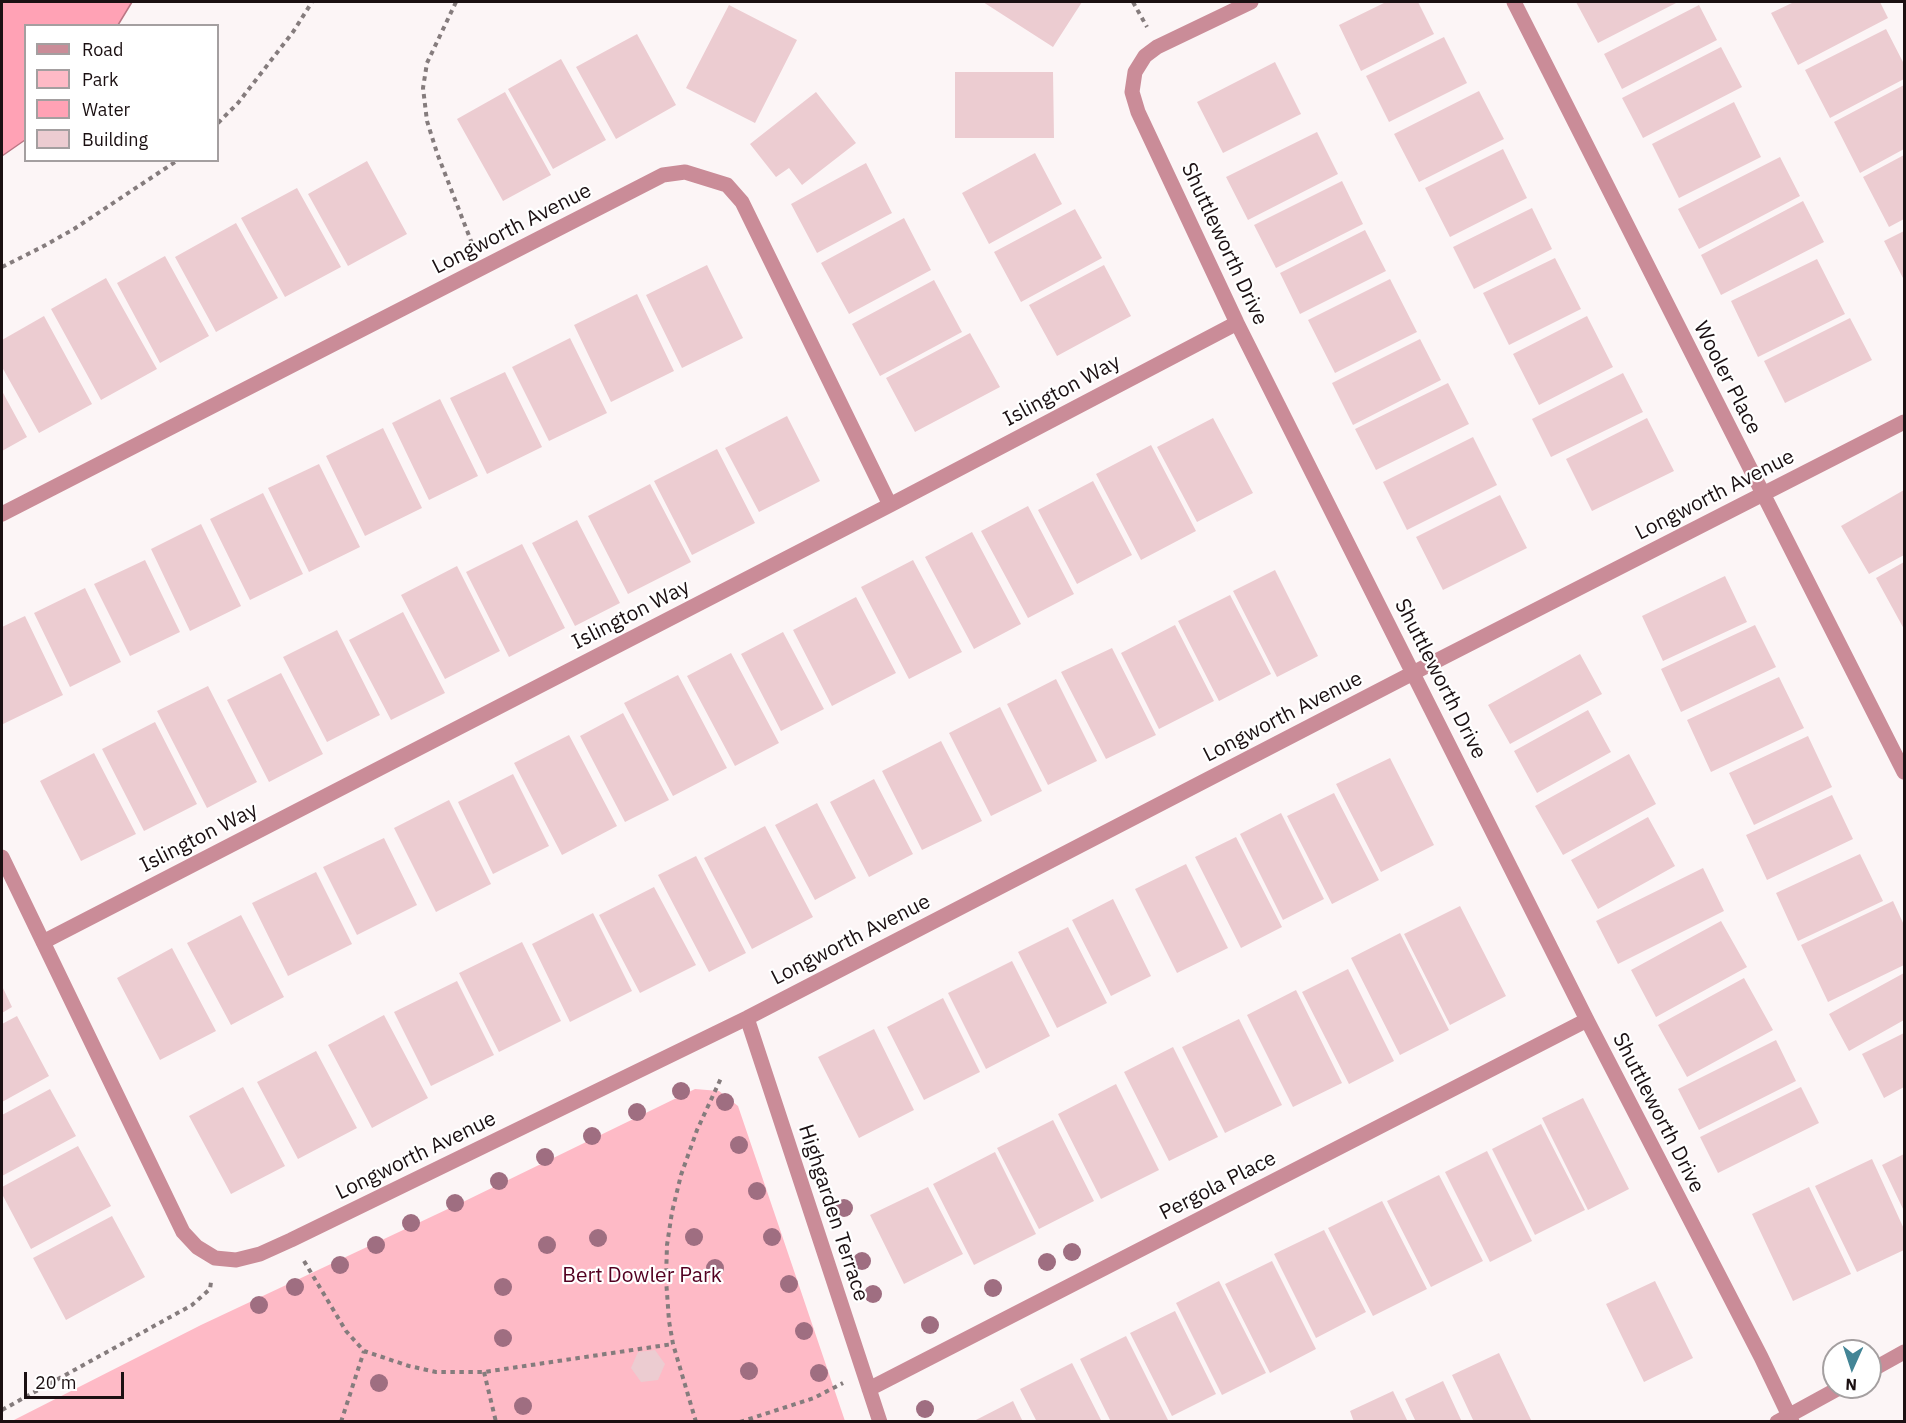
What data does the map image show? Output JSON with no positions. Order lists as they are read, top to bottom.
{
  "streets": {
    "street": [
      "Longworth Avenue",
      "Shuttleworth Drive",
      "Wooler Place",
      "Islington Way",
      "Pergola Place",
      "Highgarden Terrace"
    ]
  },
  "crossings": [
    ["Longworth Avenue", "Shuttleworth Drive"],
    ["Longworth Avenue", "Wooler Place"],
    ["Longworth Avenue", "Islington Way"],
    ["Longworth Avenue", "Highgarden Terrace"],
    ["Shuttleworth Drive", "Islington Way"],
    ["Shuttleworth Drive", "Pergola Place"],
    ["Pergola Place", "Highgarden Terrace"]
  ],
  "parks": ["Bert Dowler Park"],
  "legend": [
    "Road",
    "Park",
    "Water",
    "Building"
  ],
  "scale_bar": "20 m",
  "north": "bottom"
}
